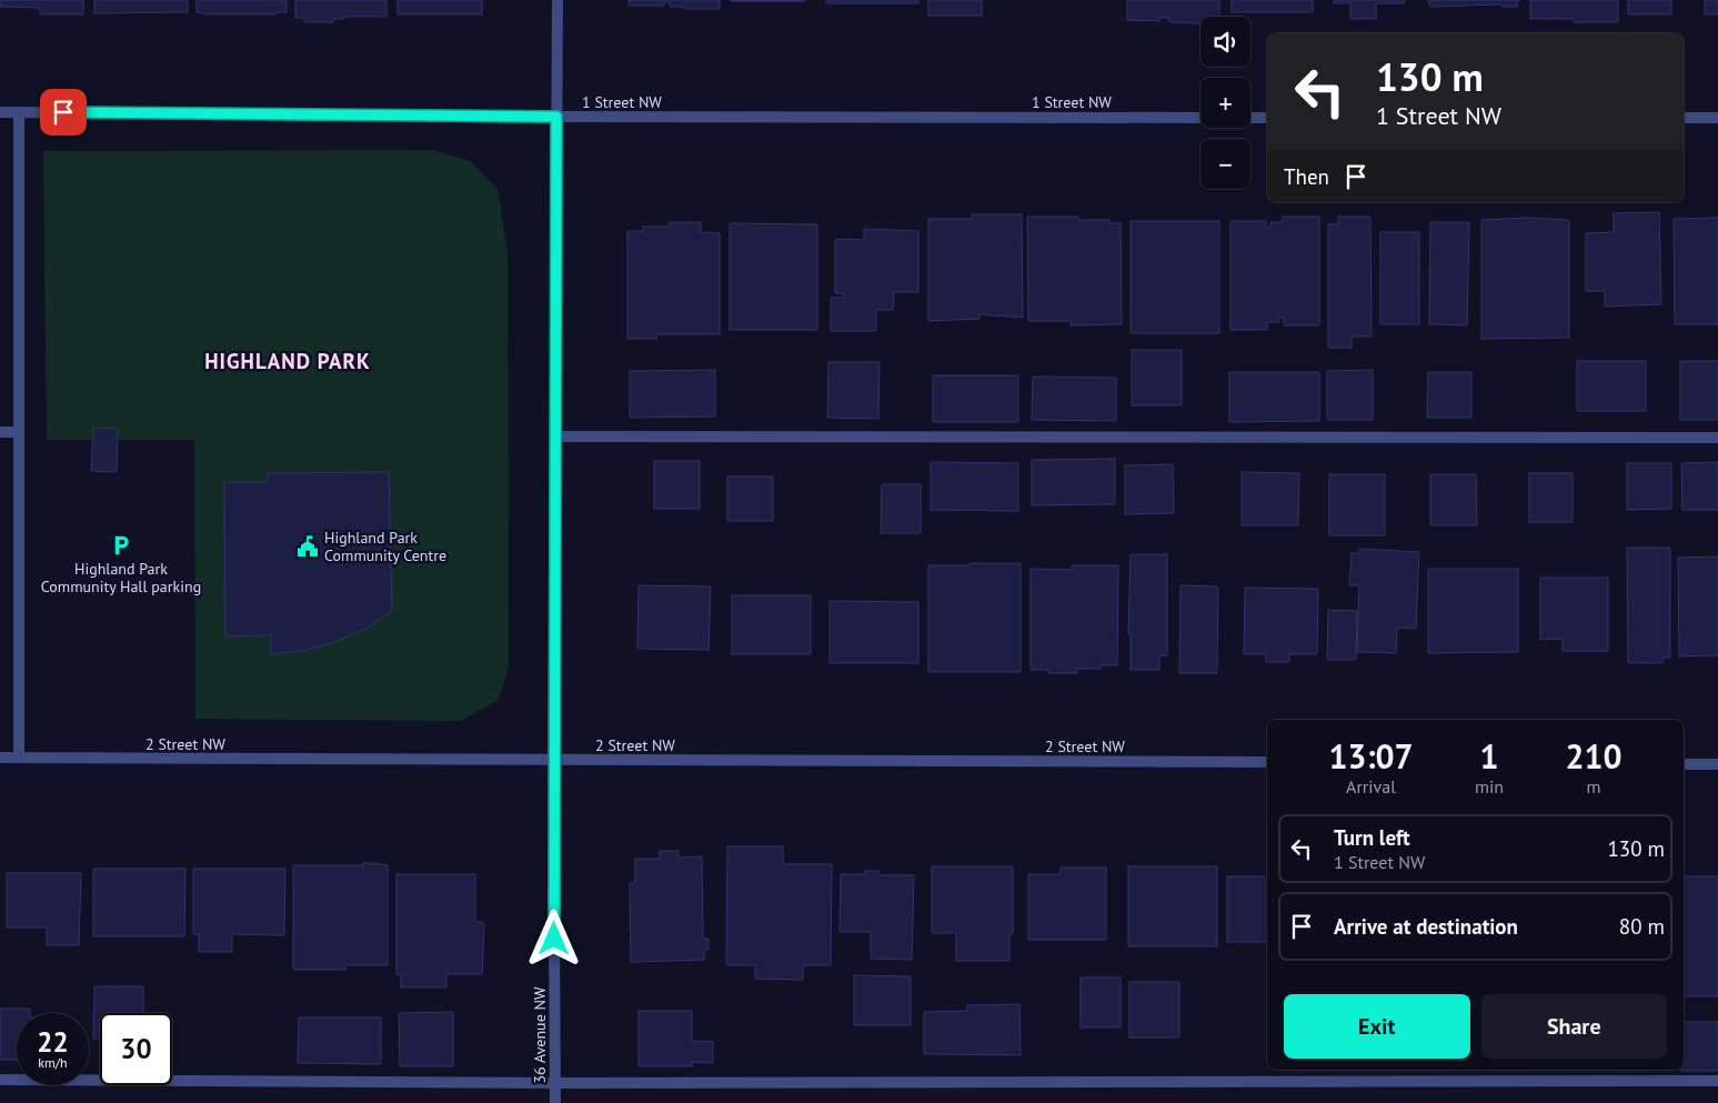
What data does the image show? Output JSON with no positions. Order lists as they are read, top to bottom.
{
  "streets": {
    "street": ["1 Street NW", "2 Street NW", "36 Avenue NW"]
  },
  "crossings": [
    ["1 Street NW", "36 Avenue NW"],
    ["2 Street NW", "36 Avenue NW"]
  ],
  "districts": ["HIGHLAND PARK"],
  "places": {
    "parking": ["Highland Park Community Hall parking"],
    "public building": ["Highland Park Community Centre"]
  },
  "page": {
    "map_buttons": ["+", "−"],
    "turn": ["130 m", "1 Street NW"],
    "then": "Then",
    "eta": [
      "13:07",
      "Arrival",
      "1",
      "min",
      "210",
      "m"
    ],
    "list": [
      {
        "name": "Turn left",
        "note": "1 Street NW",
        "value": "130 m"
      },
      {
        "name": "Arrive at destination",
        "value": "80 m"
      }
    ],
    "buttons": ["Exit", "Share"],
    "speed": "22 km/h",
    "limit": "30"
  }
}
